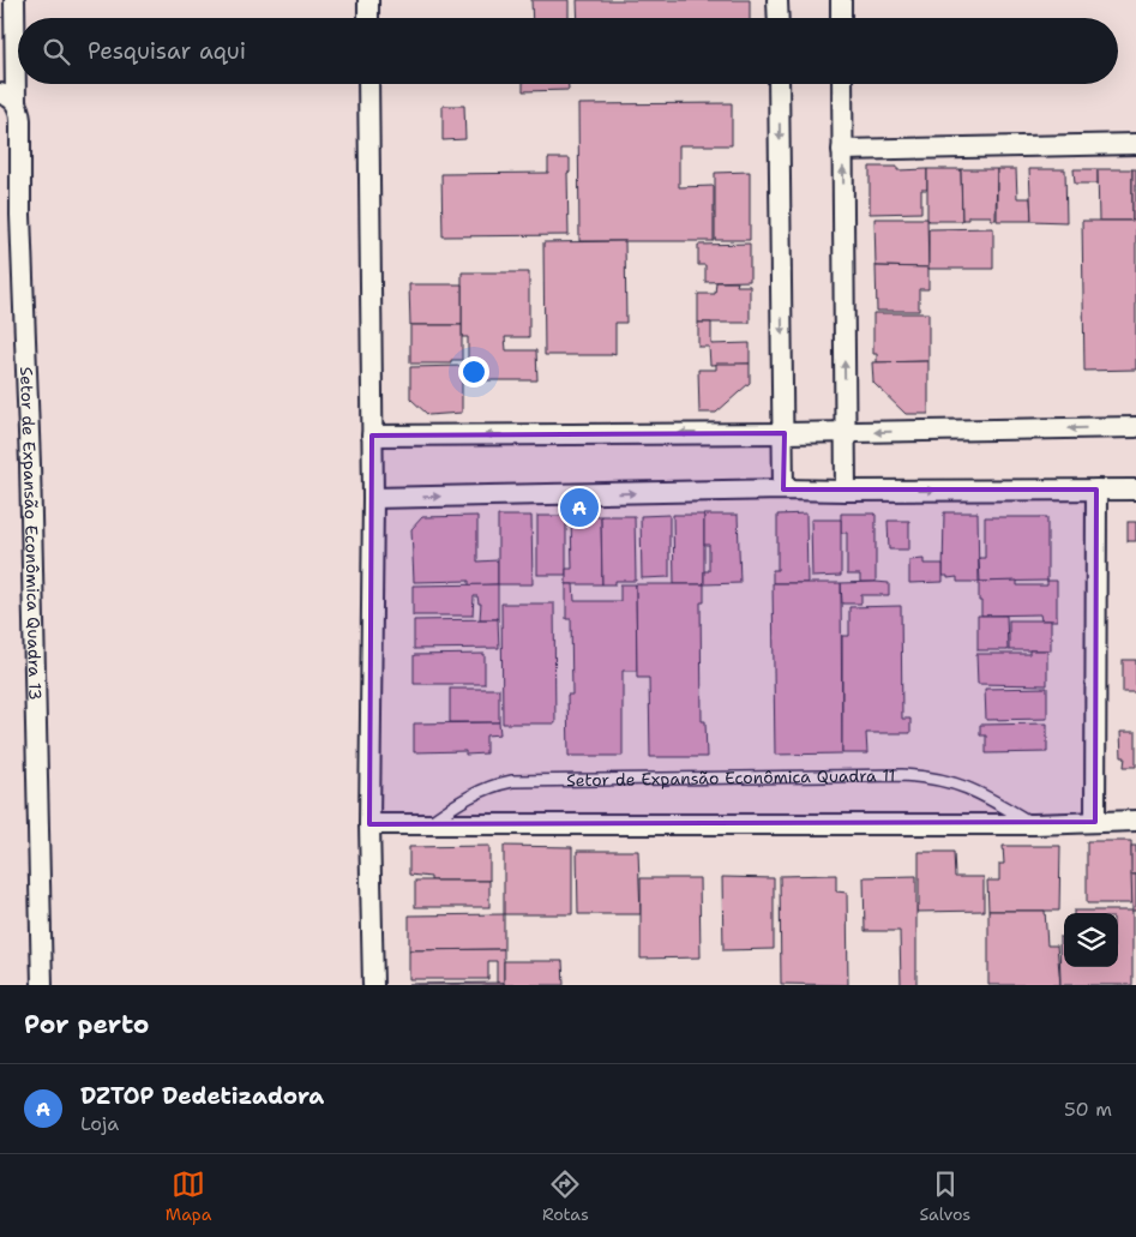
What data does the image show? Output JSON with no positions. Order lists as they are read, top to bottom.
{
  "streets": {
    "street": ["Setor de Expansão Econômica Quadra 13"],
    "lane": ["Setor de Expansão Econômica Quadra 11"]
  },
  "page": {
    "search": "Pesquisar aqui",
    "pins": "A",
    "heading": "Por perto",
    "list": [
      {
        "mark": "A",
        "name": "DZTOP Dedetizadora",
        "note": "Loja",
        "value": "50 m"
      }
    ],
    "nav": ["Mapa", "Rotas", "Salvos"]
  }
}
